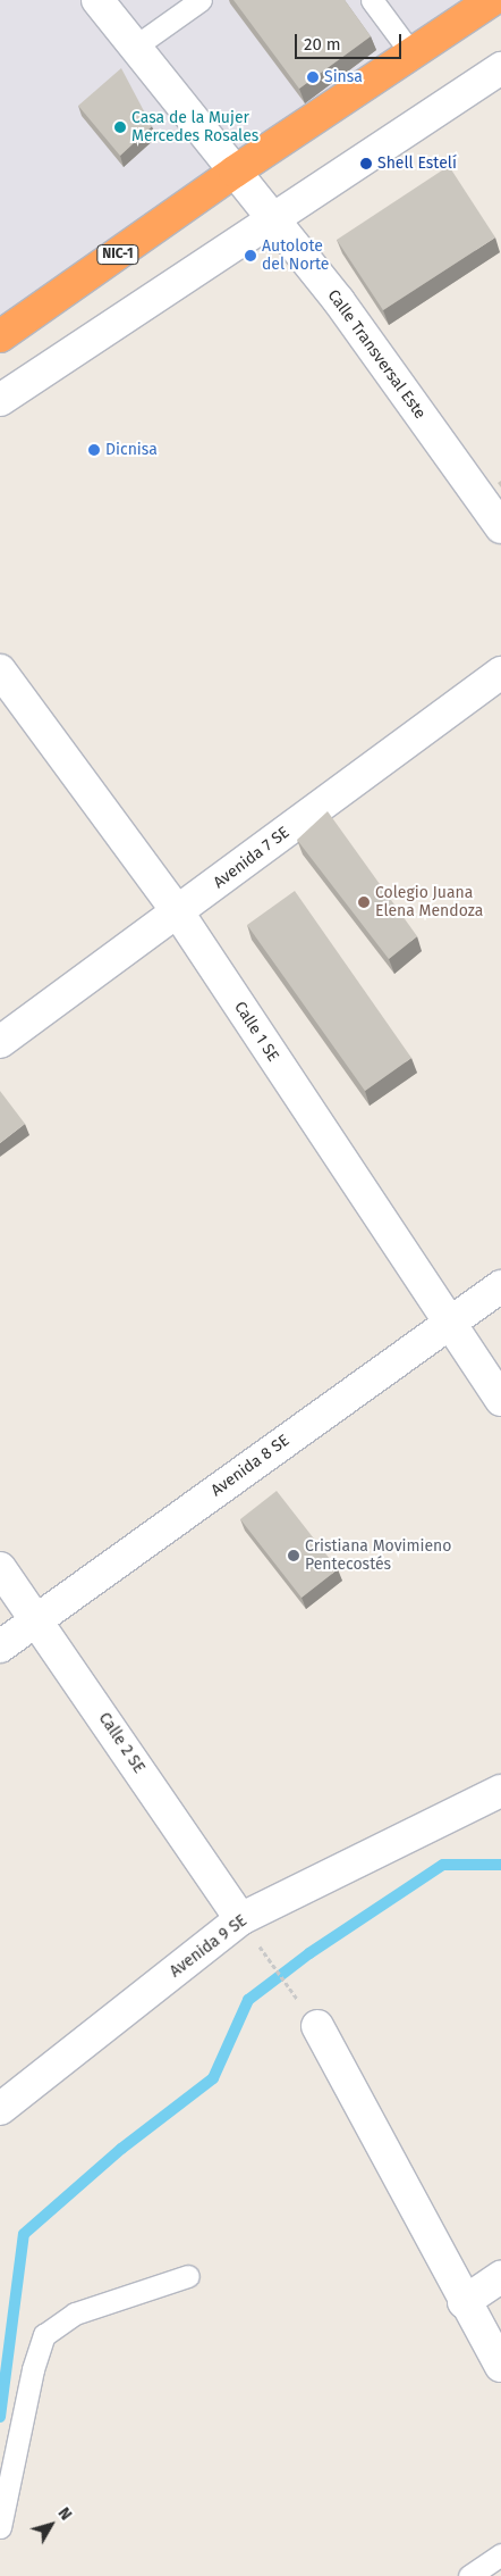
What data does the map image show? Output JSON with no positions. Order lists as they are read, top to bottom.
{
  "streets": {
    "highway": ["NIC-1"],
    "street": [
      "Calle Transversal Este",
      "Avenida 7 SE",
      "Calle 1 SE",
      "Avenida 8 SE",
      "Calle 2 SE",
      "Avenida 9 SE"
    ]
  },
  "crossings": [
    ["NIC-1", "Calle Transversal Este"],
    ["Avenida 7 SE", "Calle 1 SE"],
    ["Calle 1 SE", "Avenida 8 SE"],
    ["Avenida 8 SE", "Calle 2 SE"],
    ["Calle 2 SE", "Avenida 9 SE"]
  ],
  "places": [
    "Sinsa",
    "Casa de la Mujer Mercedes Rosales",
    "Shell Estelí",
    "Autolote del Norte",
    "Dicnisa",
    "Colegio Juana Elena Mendoza",
    "Cristiana Movimieno Pentecostés"
  ],
  "scale_bar": "20 m",
  "north": "top right"
}
